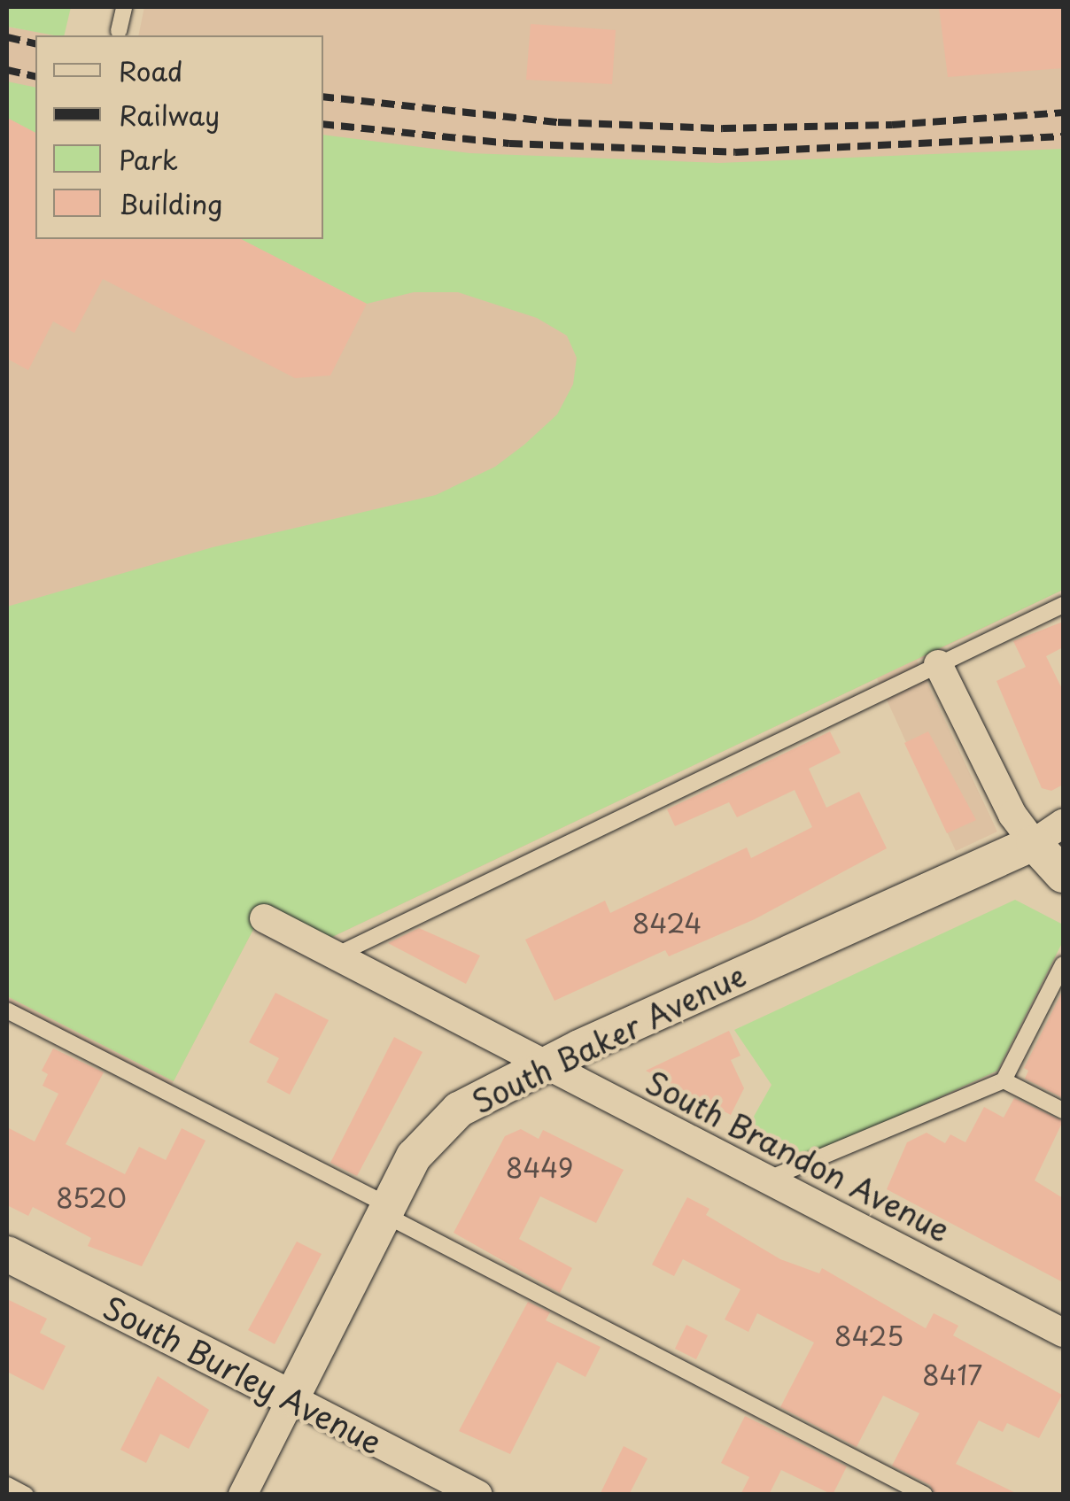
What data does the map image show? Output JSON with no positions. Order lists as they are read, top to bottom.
{
  "streets": {
    "street": ["South Baker Avenue", "South Brandon Avenue", "South Burley Avenue"]
  },
  "crossings": [
    ["South Baker Avenue", "South Brandon Avenue"],
    ["South Baker Avenue", "South Burley Avenue"]
  ],
  "house_numbers": [
    "8424",
    "8449",
    "8520",
    "8425",
    "8417"
  ],
  "legend": [
    "Road",
    "Railway",
    "Park",
    "Building"
  ]
}
